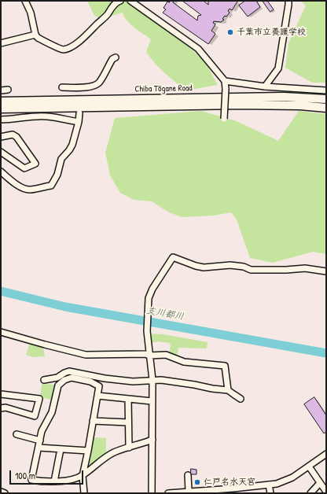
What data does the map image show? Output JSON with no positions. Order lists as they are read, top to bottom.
{
  "streets": {
    "highway": ["Chiba Tōgane Road"]
  },
  "water": ["支川都川"],
  "places": ["千葉市立養護学校", "仁戸名水天宮"],
  "scale_bar": "100 m"
}
